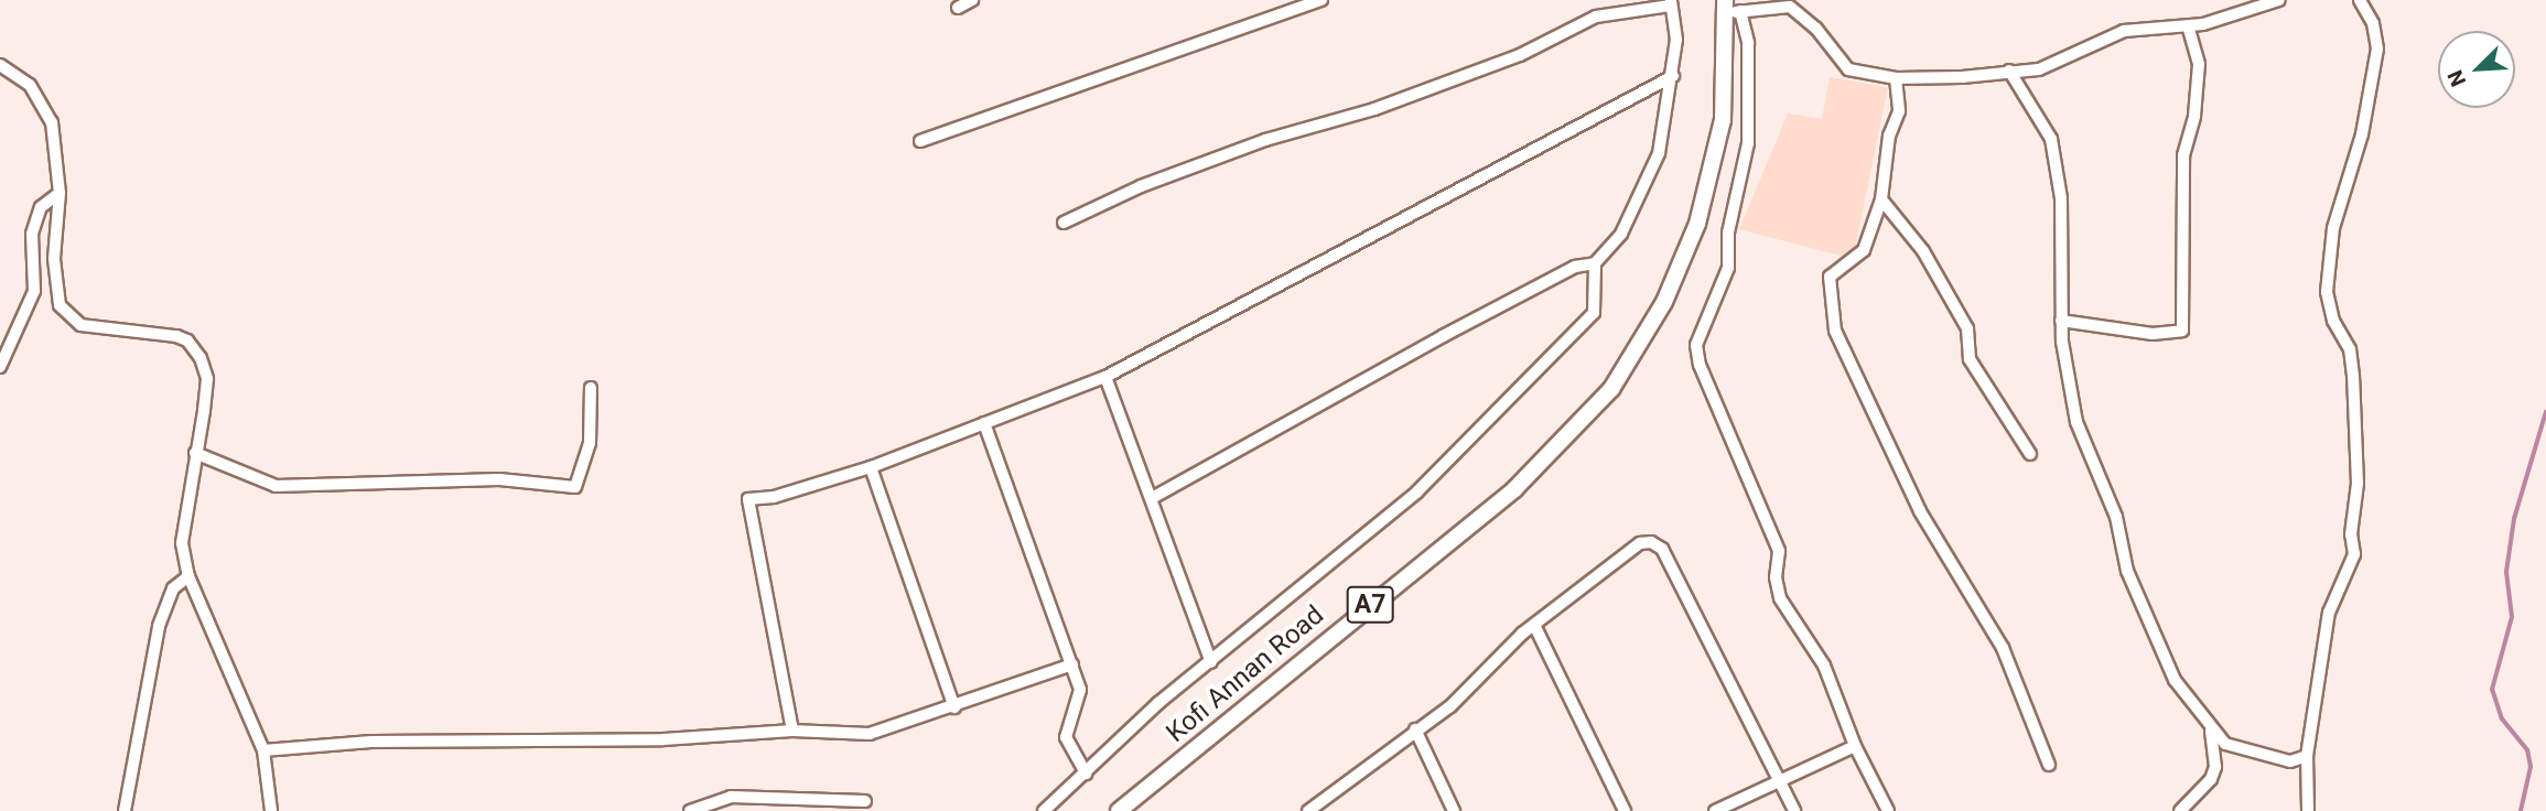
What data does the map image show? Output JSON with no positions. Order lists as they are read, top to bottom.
{
  "streets": {
    "main road": ["A7", "Kofi Annan Road"]
  },
  "north": "bottom left"
}
